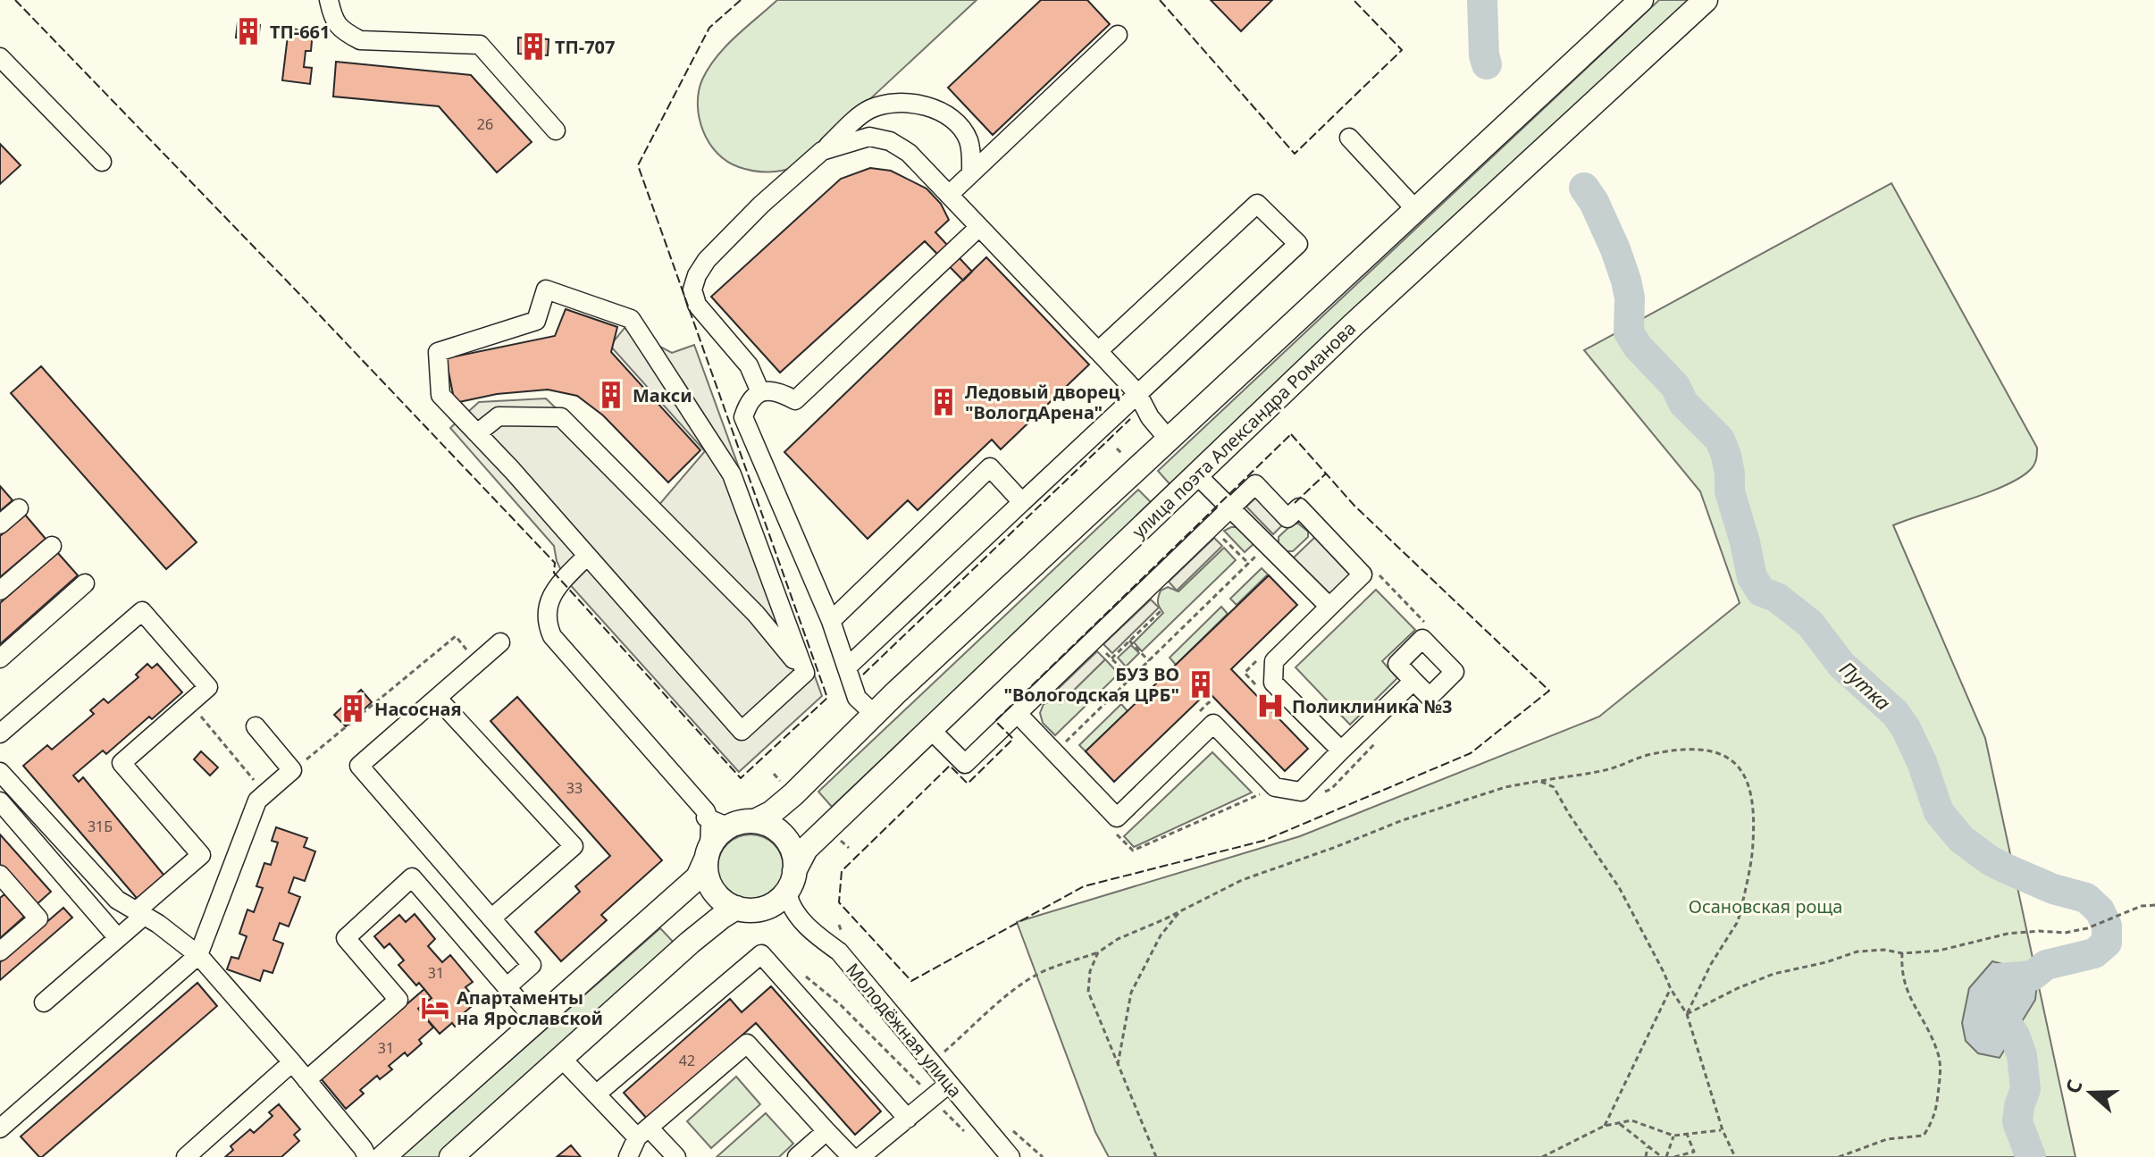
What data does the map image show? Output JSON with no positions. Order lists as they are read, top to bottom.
{
  "streets": {
    "main road": ["улица поэта Александра Романова"],
    "street": ["Молодёжная улица"]
  },
  "crossings": [
    ["улица поэта Александра Романова", "Молодёжная улица"]
  ],
  "water": ["Путка"],
  "parks": ["Осановская роща"],
  "places": {
    "building": [
      "ТП-661",
      "ТП-707",
      "Макси",
      "Ледовый дворец \"ВологдАрена\"",
      "БУЗ ВО \"Вологодская ЦРБ\"",
      "Насосная"
    ],
    "hospital": ["Поликлиника №3"],
    "hotel": ["Апартаменты на Ярославской"]
  },
  "house_numbers": [
    "26",
    "33",
    "31Б",
    "31",
    "31",
    "42"
  ],
  "north": "left"
}
